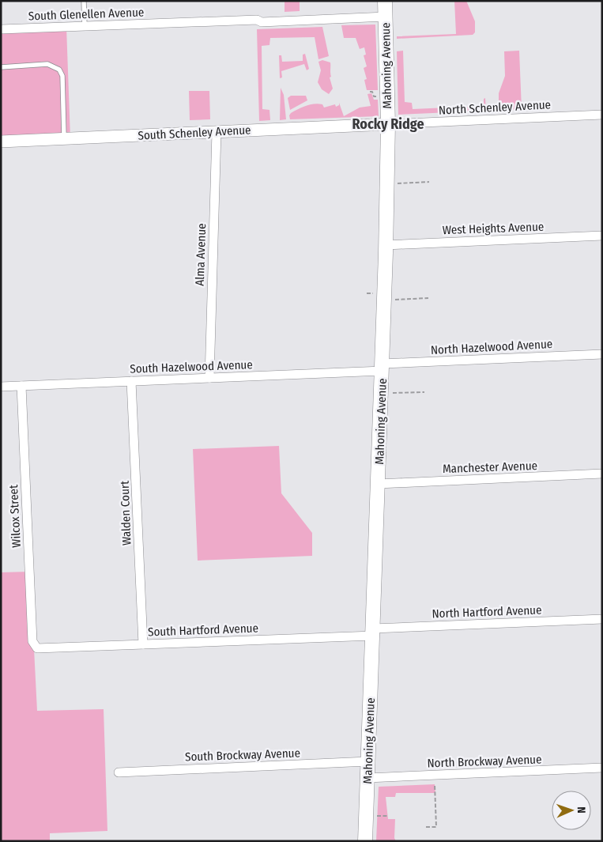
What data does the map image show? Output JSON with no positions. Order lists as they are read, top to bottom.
{
  "streets": {
    "main road": ["Mahoning Avenue"],
    "street": [
      "South Glenellen Avenue",
      "North Schenley Avenue",
      "South Schenley Avenue",
      "West Heights Avenue",
      "Alma Avenue",
      "North Hazelwood Avenue",
      "South Hazelwood Avenue",
      "Manchester Avenue",
      "Walden Court",
      "Wilcox Street",
      "North Hartford Avenue",
      "South Hartford Avenue",
      "South Brockway Avenue",
      "North Brockway Avenue"
    ]
  },
  "crossings": [
    ["South Glenellen Avenue", "Mahoning Avenue"],
    ["Mahoning Avenue", "North Schenley Avenue"],
    ["Mahoning Avenue", "South Schenley Avenue"],
    ["Mahoning Avenue", "West Heights Avenue"],
    ["Mahoning Avenue", "North Hazelwood Avenue"],
    ["Mahoning Avenue", "South Hazelwood Avenue"],
    ["Mahoning Avenue", "Manchester Avenue"],
    ["Mahoning Avenue", "North Hartford Avenue"],
    ["Mahoning Avenue", "South Hartford Avenue"],
    ["Mahoning Avenue", "South Brockway Avenue"],
    ["Mahoning Avenue", "North Brockway Avenue"],
    ["North Schenley Avenue", "South Schenley Avenue"],
    ["South Schenley Avenue", "Alma Avenue"],
    ["Alma Avenue", "South Hazelwood Avenue"],
    ["North Hazelwood Avenue", "South Hazelwood Avenue"],
    ["South Hazelwood Avenue", "Walden Court"],
    ["South Hazelwood Avenue", "Wilcox Street"],
    ["Walden Court", "South Hartford Avenue"],
    ["Wilcox Street", "South Hartford Avenue"],
    ["North Hartford Avenue", "South Hartford Avenue"]
  ],
  "districts": ["Rocky Ridge"],
  "north": "right"
}
